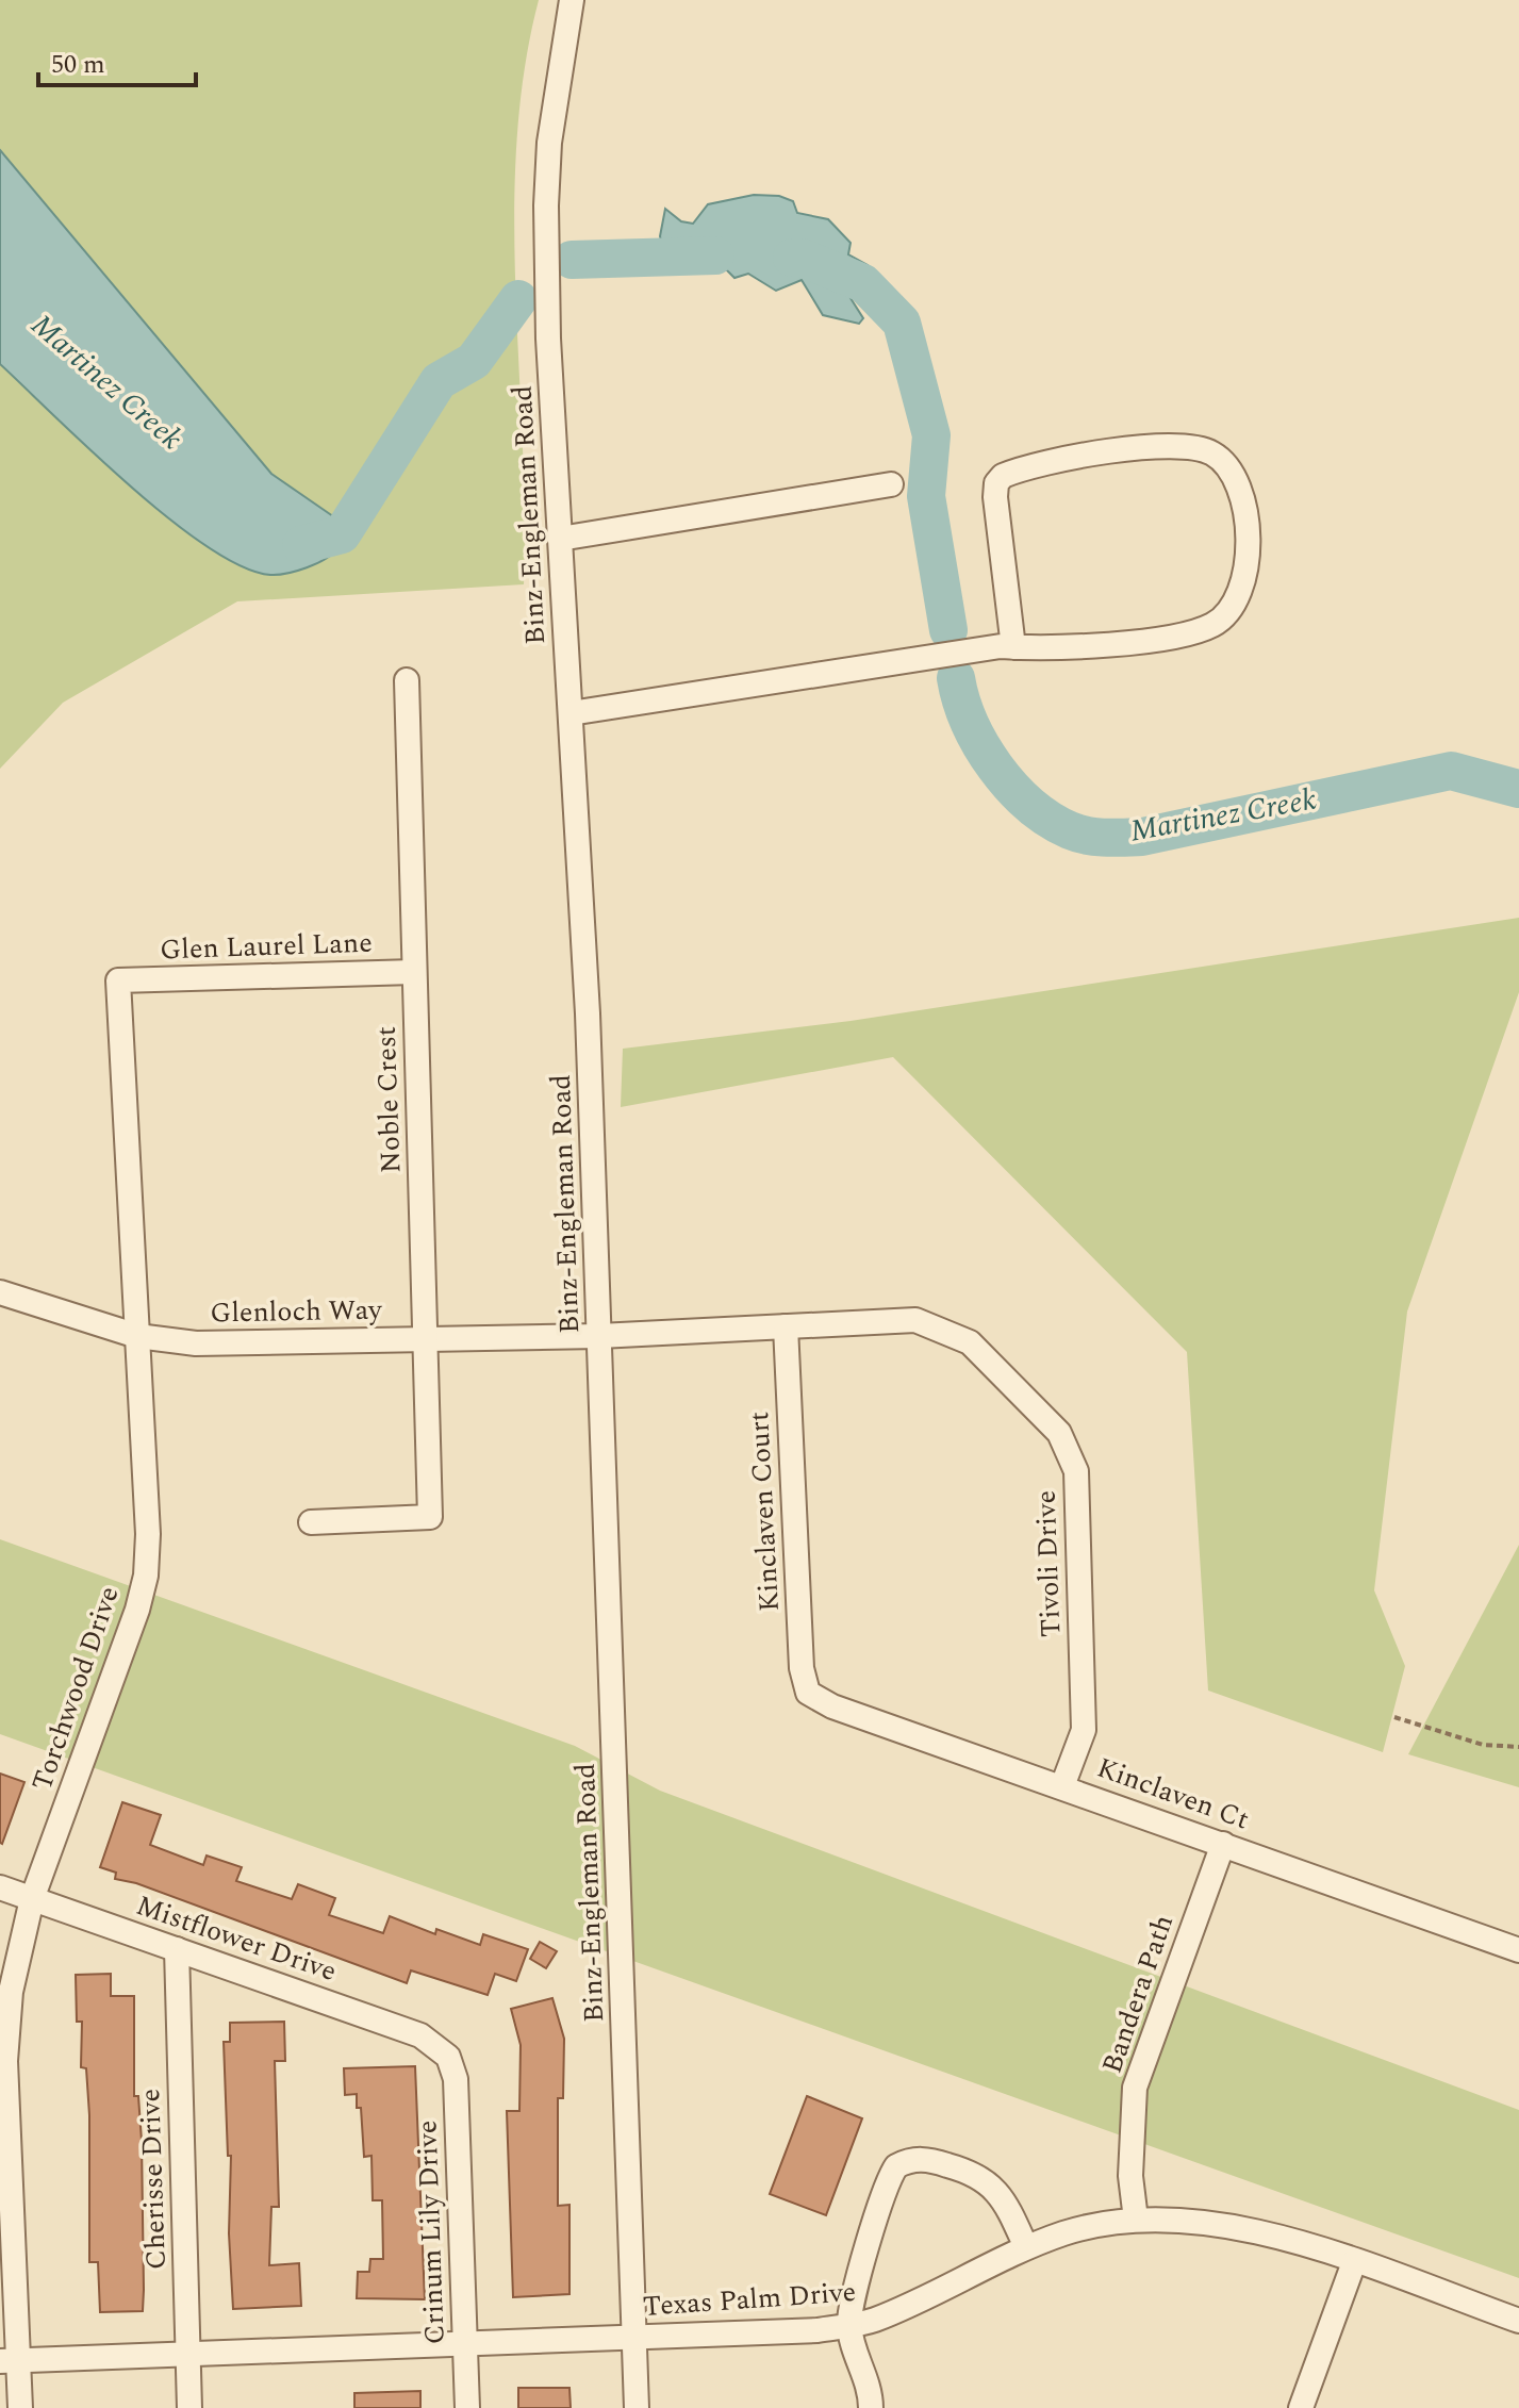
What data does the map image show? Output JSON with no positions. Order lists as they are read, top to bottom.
{
  "streets": {
    "street": [
      "Binz-Engleman Road",
      "Glen Laurel Lane",
      "Noble Crest",
      "Glenloch Way",
      "Kinclaven Court",
      "Tivoli Drive",
      "Torchwood Drive",
      "Kinclaven Ct",
      "Mistflower Drive",
      "Bandera Path",
      "Cherisse Drive",
      "Crinum Lily Drive",
      "Texas Palm Drive"
    ]
  },
  "crossings": [
    ["Binz-Engleman Road", "Glenloch Way"],
    ["Binz-Engleman Road", "Tivoli Drive"],
    ["Binz-Engleman Road", "Texas Palm Drive"],
    ["Glen Laurel Lane", "Noble Crest"],
    ["Glen Laurel Lane", "Torchwood Drive"],
    ["Noble Crest", "Glenloch Way"],
    ["Glenloch Way", "Tivoli Drive"],
    ["Glenloch Way", "Torchwood Drive"],
    ["Kinclaven Court", "Tivoli Drive"],
    ["Kinclaven Court", "Kinclaven Ct"],
    ["Tivoli Drive", "Kinclaven Ct"],
    ["Torchwood Drive", "Mistflower Drive"],
    ["Torchwood Drive", "Texas Palm Drive"],
    ["Kinclaven Ct", "Bandera Path"],
    ["Mistflower Drive", "Cherisse Drive"],
    ["Mistflower Drive", "Crinum Lily Drive"],
    ["Bandera Path", "Texas Palm Drive"],
    ["Cherisse Drive", "Texas Palm Drive"],
    ["Crinum Lily Drive", "Texas Palm Drive"]
  ],
  "water": ["Martinez Creek"],
  "scale_bar": "50 m"
}
